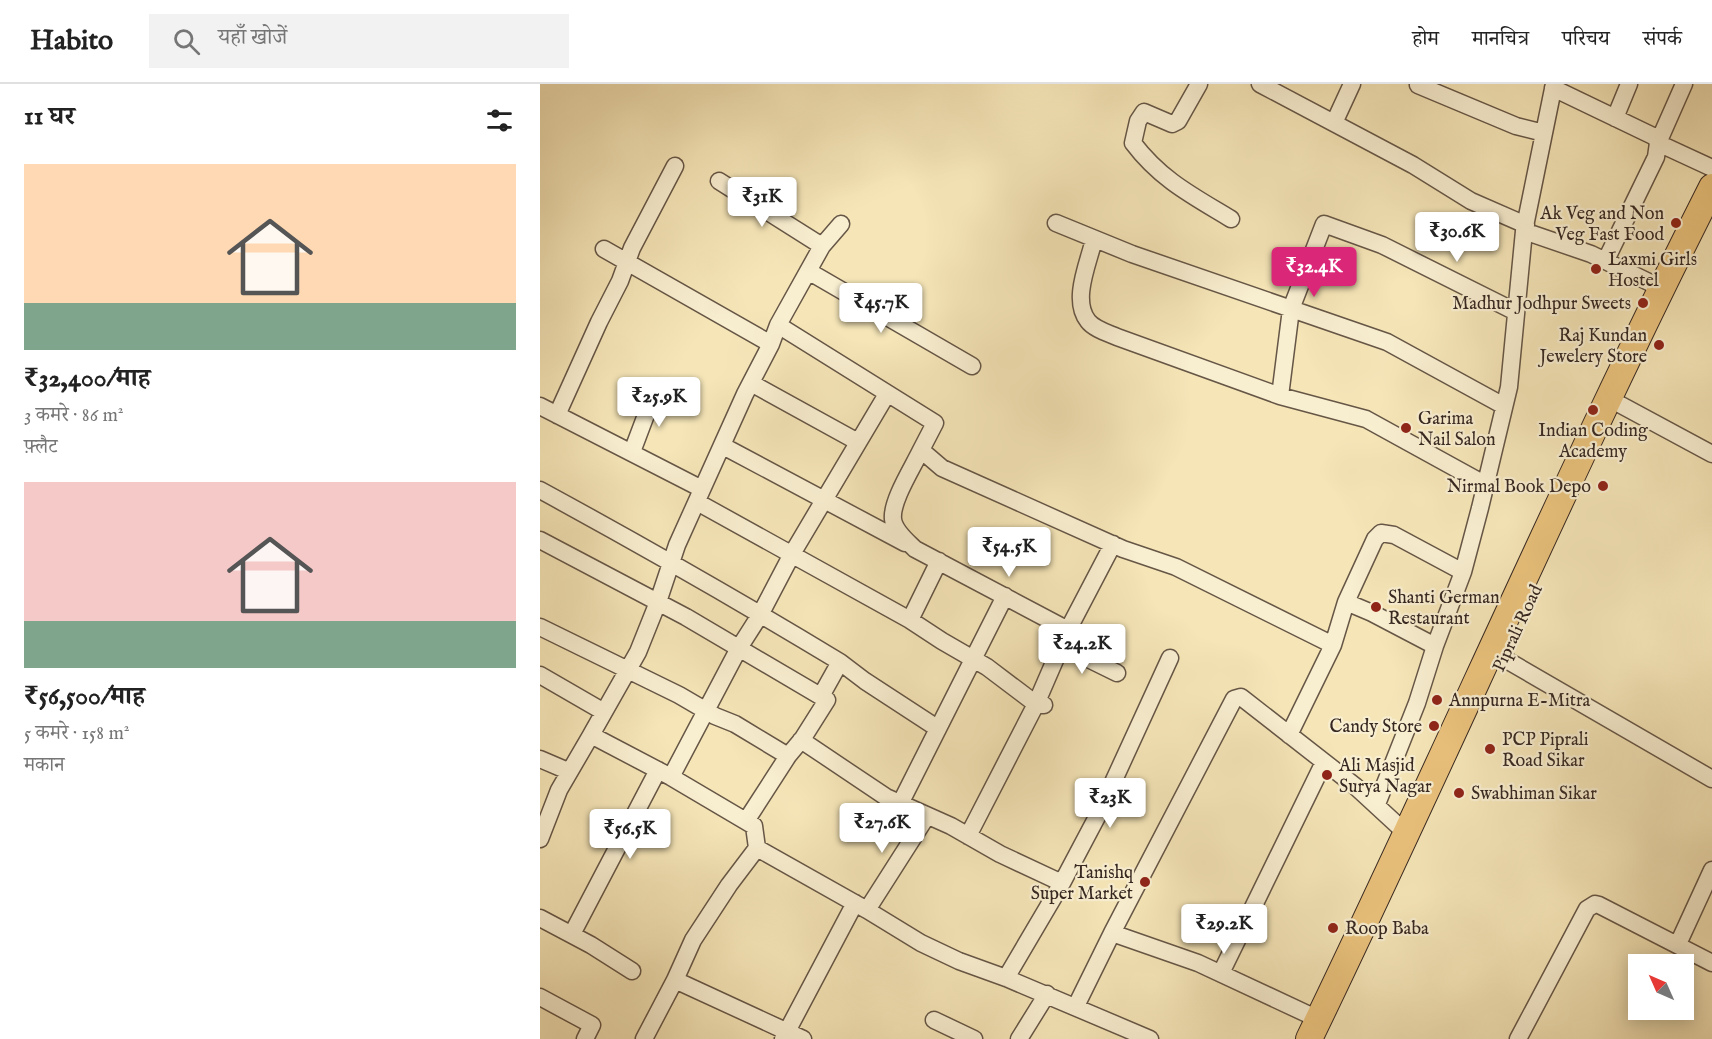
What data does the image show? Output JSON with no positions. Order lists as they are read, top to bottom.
{
  "streets": {
    "main road": ["Piprali Road"]
  },
  "places": [
    "Ak Veg and Non Veg Fast Food",
    "Laxmi Girls Hostel",
    "Madhur Jodhpur Sweets",
    "Raj Kundan Jewelery Store",
    "Indian Coding Academy",
    "Garima Nail Salon",
    "Nirmal Book Depo",
    "Shanti German Restaurant",
    "Annpurna E-Mitra",
    "Candy Store",
    "PCP Piprali Road Sikar",
    "Ali Masjid Surya Nagar",
    "Swabhiman Sikar",
    "Tanishq Super Market",
    "Roop Baba"
  ],
  "north": "top left",
  "page": {
    "header": "Habito",
    "search": "यहाँ खोजें",
    "nav": [
      "होम",
      "मानचित्र",
      "परिचय",
      "संपर्क"
    ],
    "heading": "11 घर",
    "list": [
      {
        "name": "₹32,400/माह",
        "note": "3 कमरे · 86 m² · फ़्लैट"
      },
      {
        "name": "₹56,500/माह",
        "note": "5 कमरे · 158 m² · मकान"
      }
    ],
    "price": [
      "₹31K",
      "₹30.6K",
      "₹32.4K",
      "₹45.7K",
      "₹25.9K",
      "₹54.5K",
      "₹24.2K",
      "₹23K",
      "₹27.6K",
      "₹56.5K",
      "₹29.2K"
    ]
  }
}
